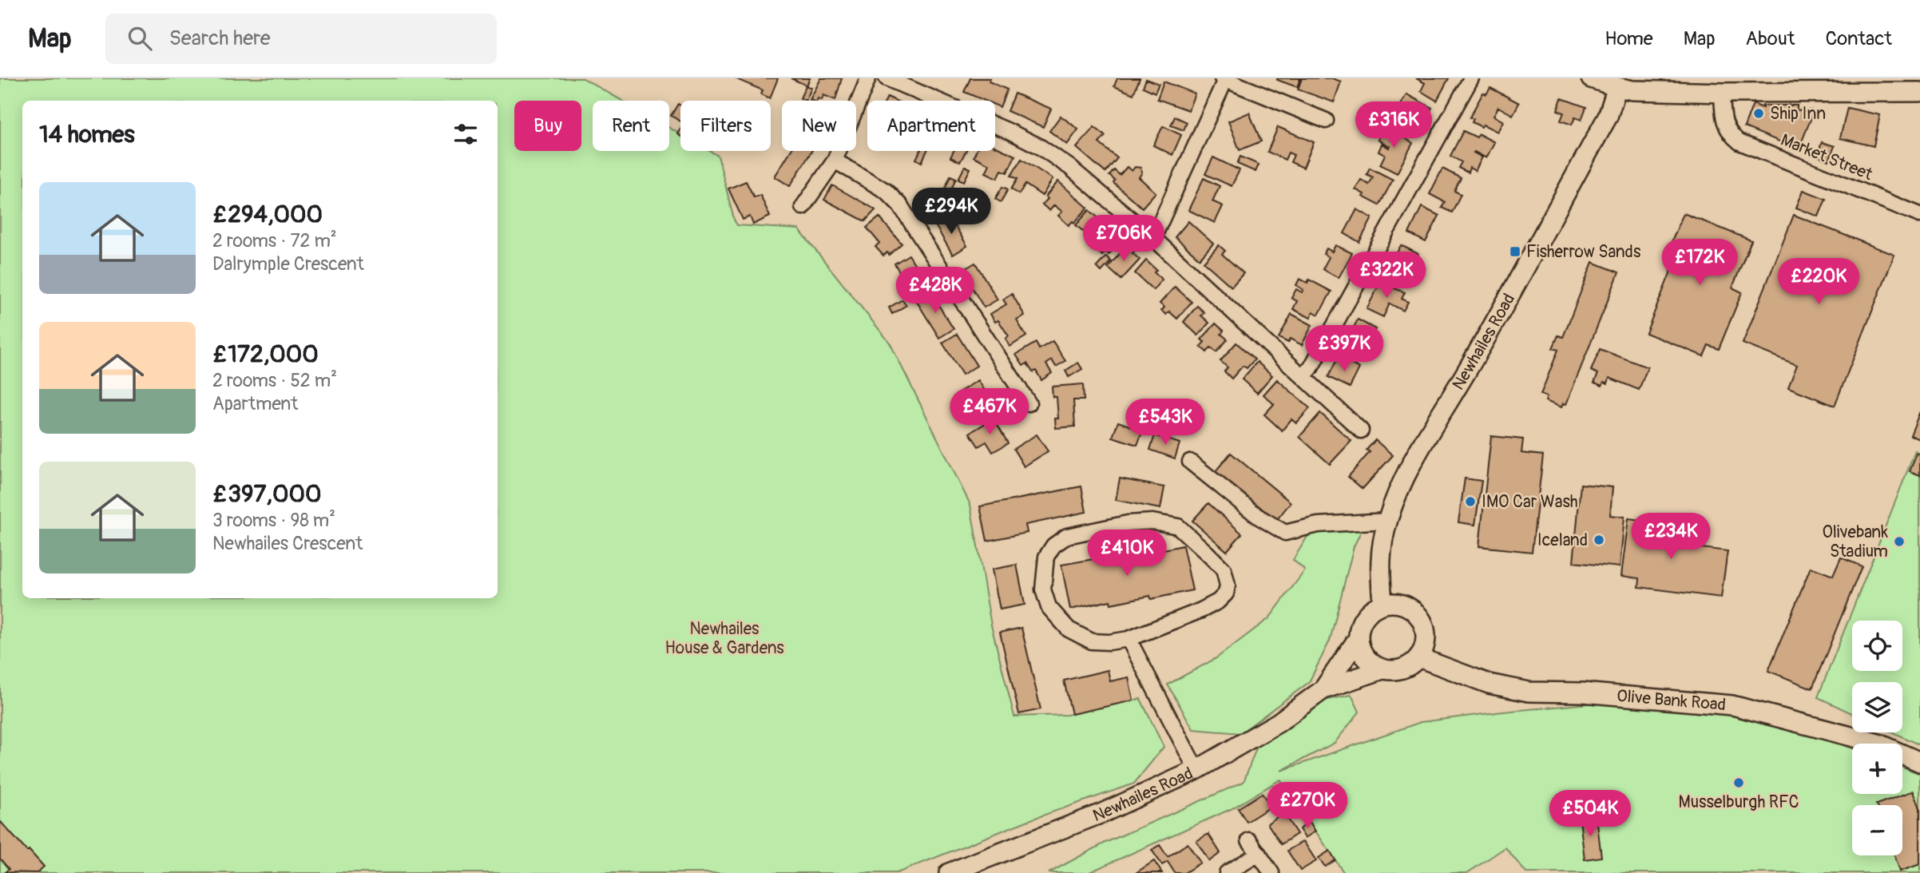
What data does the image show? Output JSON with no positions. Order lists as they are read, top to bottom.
{
  "streets": {
    "main road": ["Newhailes Road", "Olive Bank Road"],
    "street": ["Market Street"]
  },
  "crossings": [
    ["Newhailes Road", "Olive Bank Road"]
  ],
  "parks": ["Newhailes House & Gardens"],
  "places": {
    "other": [
      "Ship Inn",
      "IMO Car Wash",
      "Iceland",
      "Olivebank Stadium",
      "Musselburgh RFC"
    ],
    "transit": ["Fisherrow Sands"]
  },
  "page": {
    "header": "Map",
    "search": "Search here",
    "nav": [
      "Home",
      "Map",
      "About",
      "Contact"
    ],
    "chip": [
      "Buy",
      "Rent",
      "Filters",
      "New",
      "Apartment"
    ],
    "heading": "14 homes",
    "price": [
      "£316K",
      "£294K",
      "£706K",
      "£172K",
      "£322K",
      "£220K",
      "£428K",
      "£397K",
      "£467K",
      "£543K",
      "£234K",
      "£410K",
      "£270K",
      "£504K"
    ],
    "list": [
      {
        "name": "£294,000",
        "note": "2 rooms · 72 m² · Dalrymple Crescent"
      },
      {
        "name": "£172,000",
        "note": "2 rooms · 52 m² · Apartment"
      },
      {
        "name": "£397,000",
        "note": "3 rooms · 98 m² · Newhailes Crescent"
      }
    ],
    "map_buttons": ["+", "−"]
  }
}
